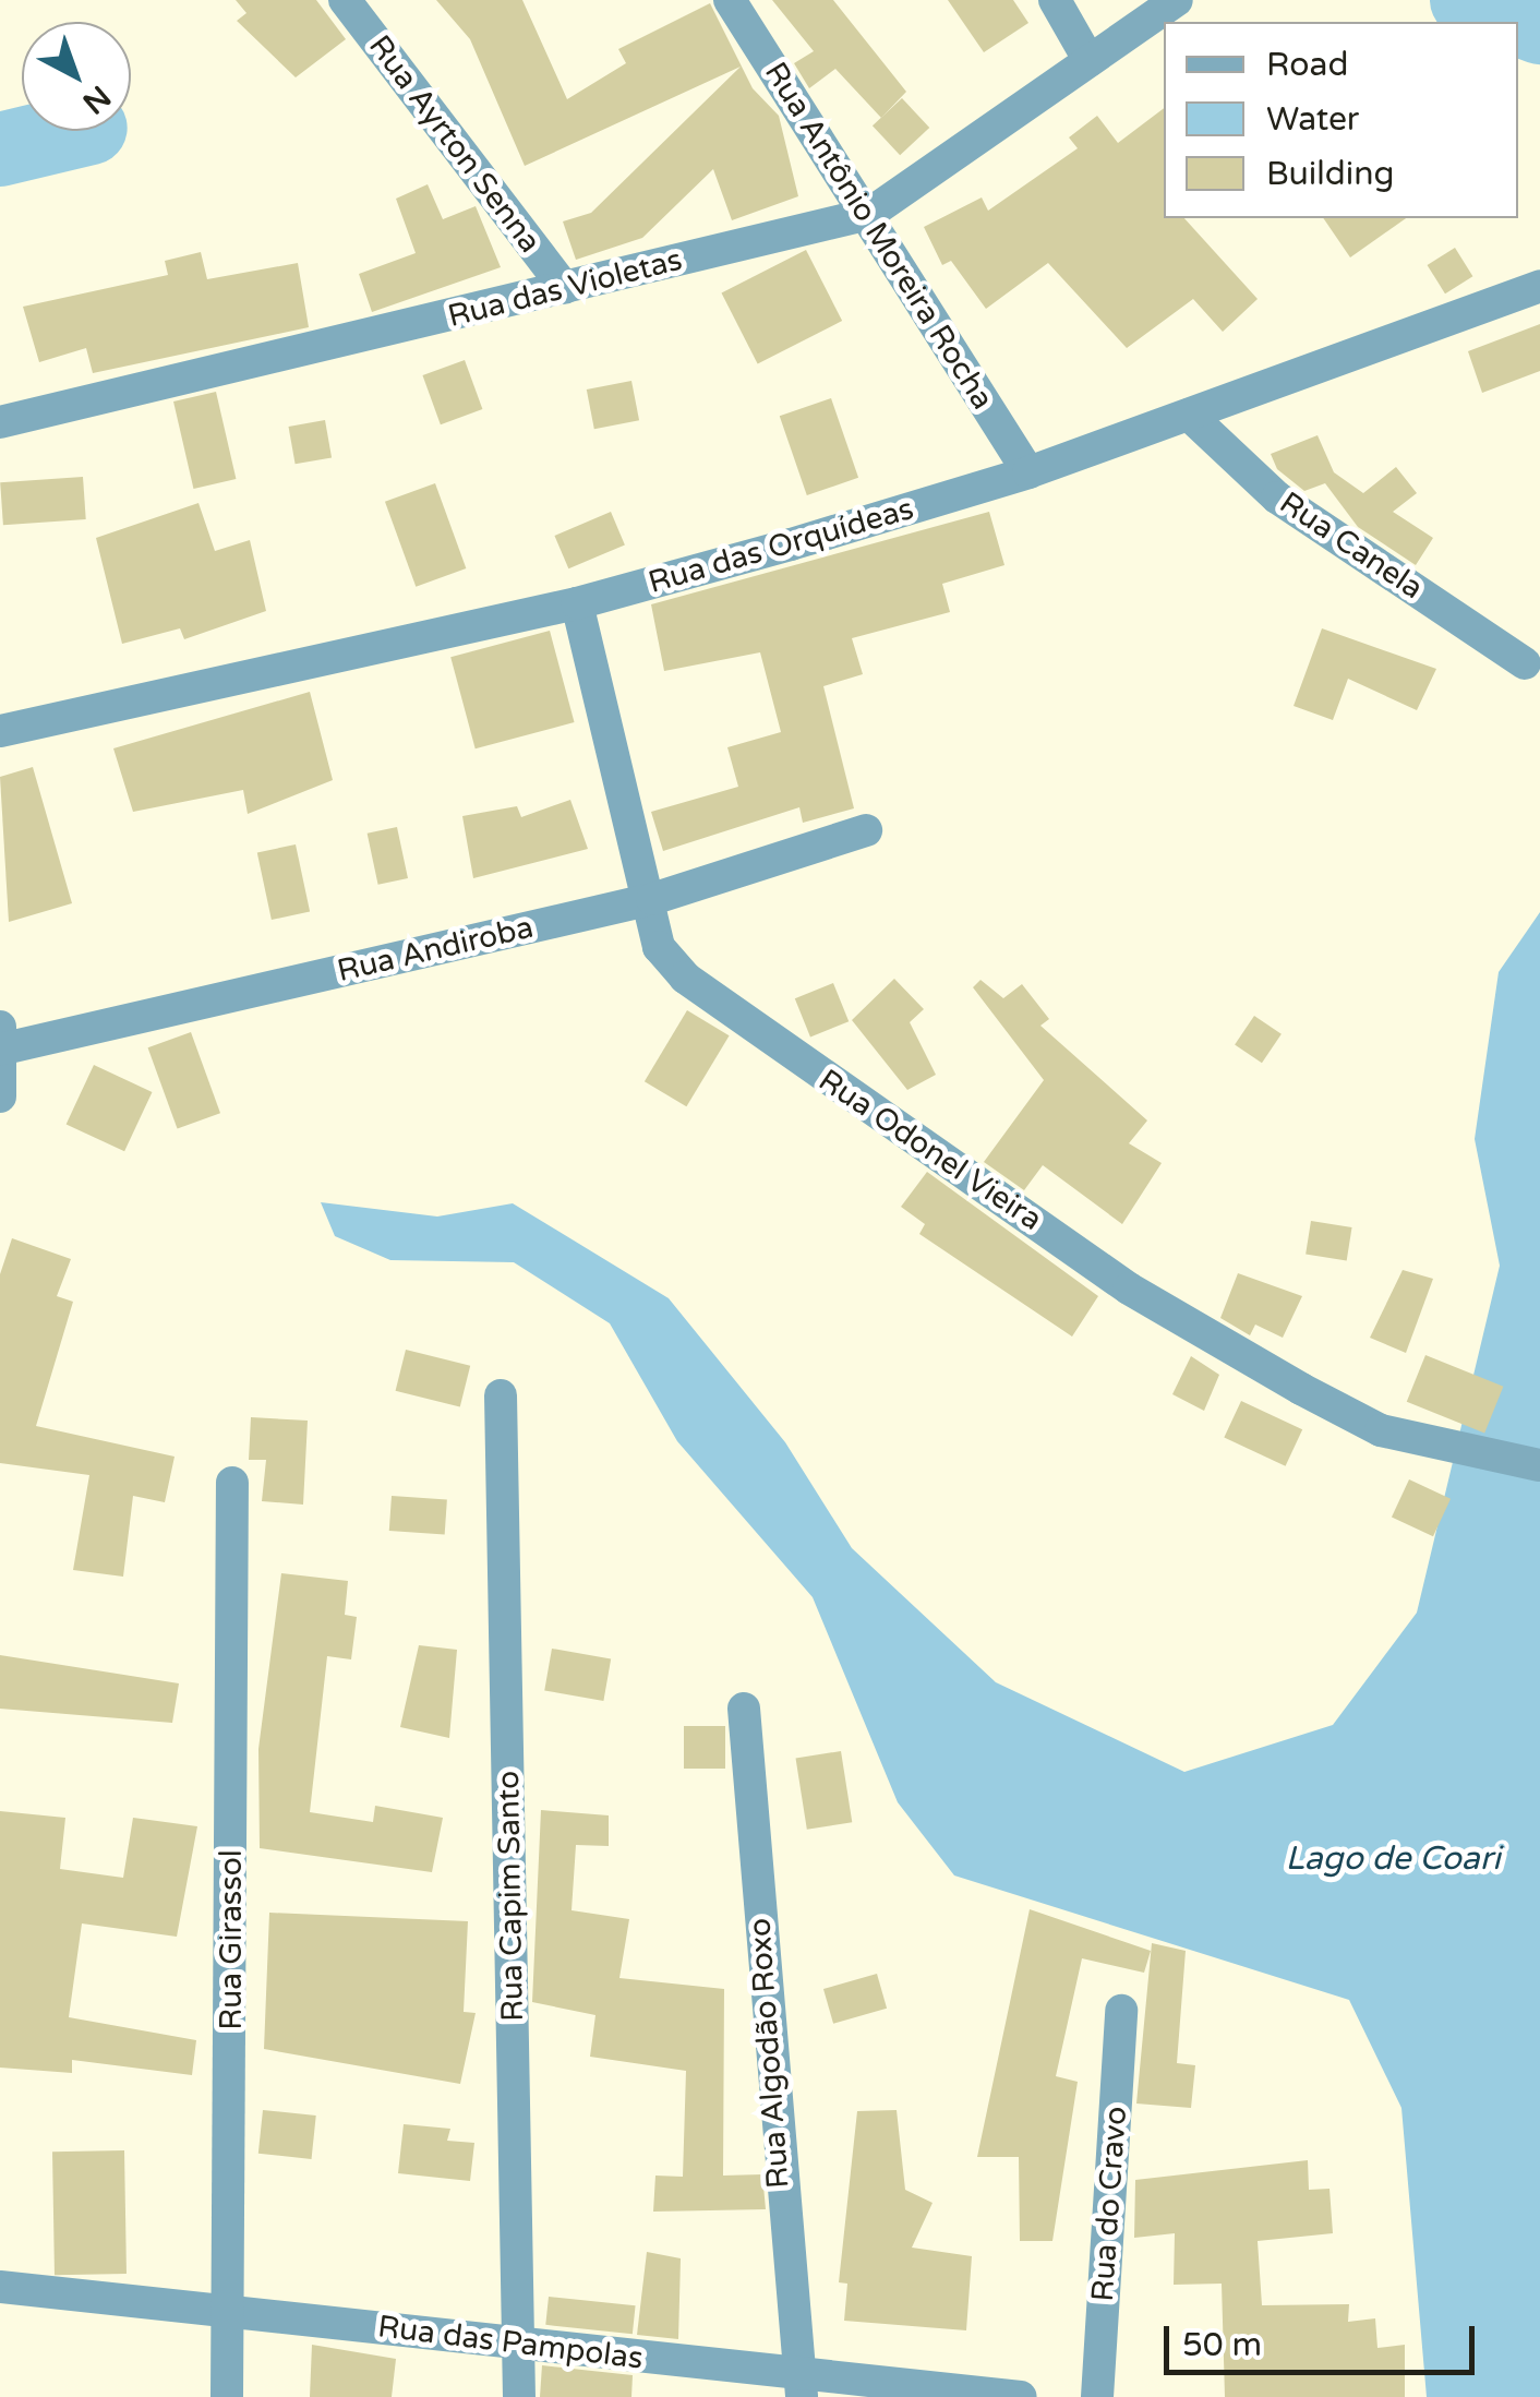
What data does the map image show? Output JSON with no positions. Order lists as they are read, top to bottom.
{
  "streets": {
    "street": [
      "Rua Ayrton Senna",
      "Rua Antônio Moreira Rocha",
      "Rua das Violetas",
      "Rua das Orquídeas",
      "Rua Canela",
      "Rua Andiroba",
      "Rua Odonel Vieira",
      "Rua Capim Santo",
      "Rua Girassol",
      "Rua Algodão Roxo",
      "Rua do Cravo",
      "Rua das Pampolas"
    ]
  },
  "crossings": [
    ["Rua Ayrton Senna", "Rua das Violetas"],
    ["Rua Antônio Moreira Rocha", "Rua das Violetas"],
    ["Rua Antônio Moreira Rocha", "Rua das Orquídeas"],
    ["Rua das Orquídeas", "Rua Canela"],
    ["Rua das Orquídeas", "Rua Odonel Vieira"],
    ["Rua Andiroba", "Rua Odonel Vieira"],
    ["Rua Capim Santo", "Rua das Pampolas"],
    ["Rua Girassol", "Rua das Pampolas"],
    ["Rua Algodão Roxo", "Rua das Pampolas"]
  ],
  "water": ["Lago de Coari"],
  "legend": ["Road", "Water", "Building"],
  "scale_bar": "50 m",
  "north": "bottom right"
}
